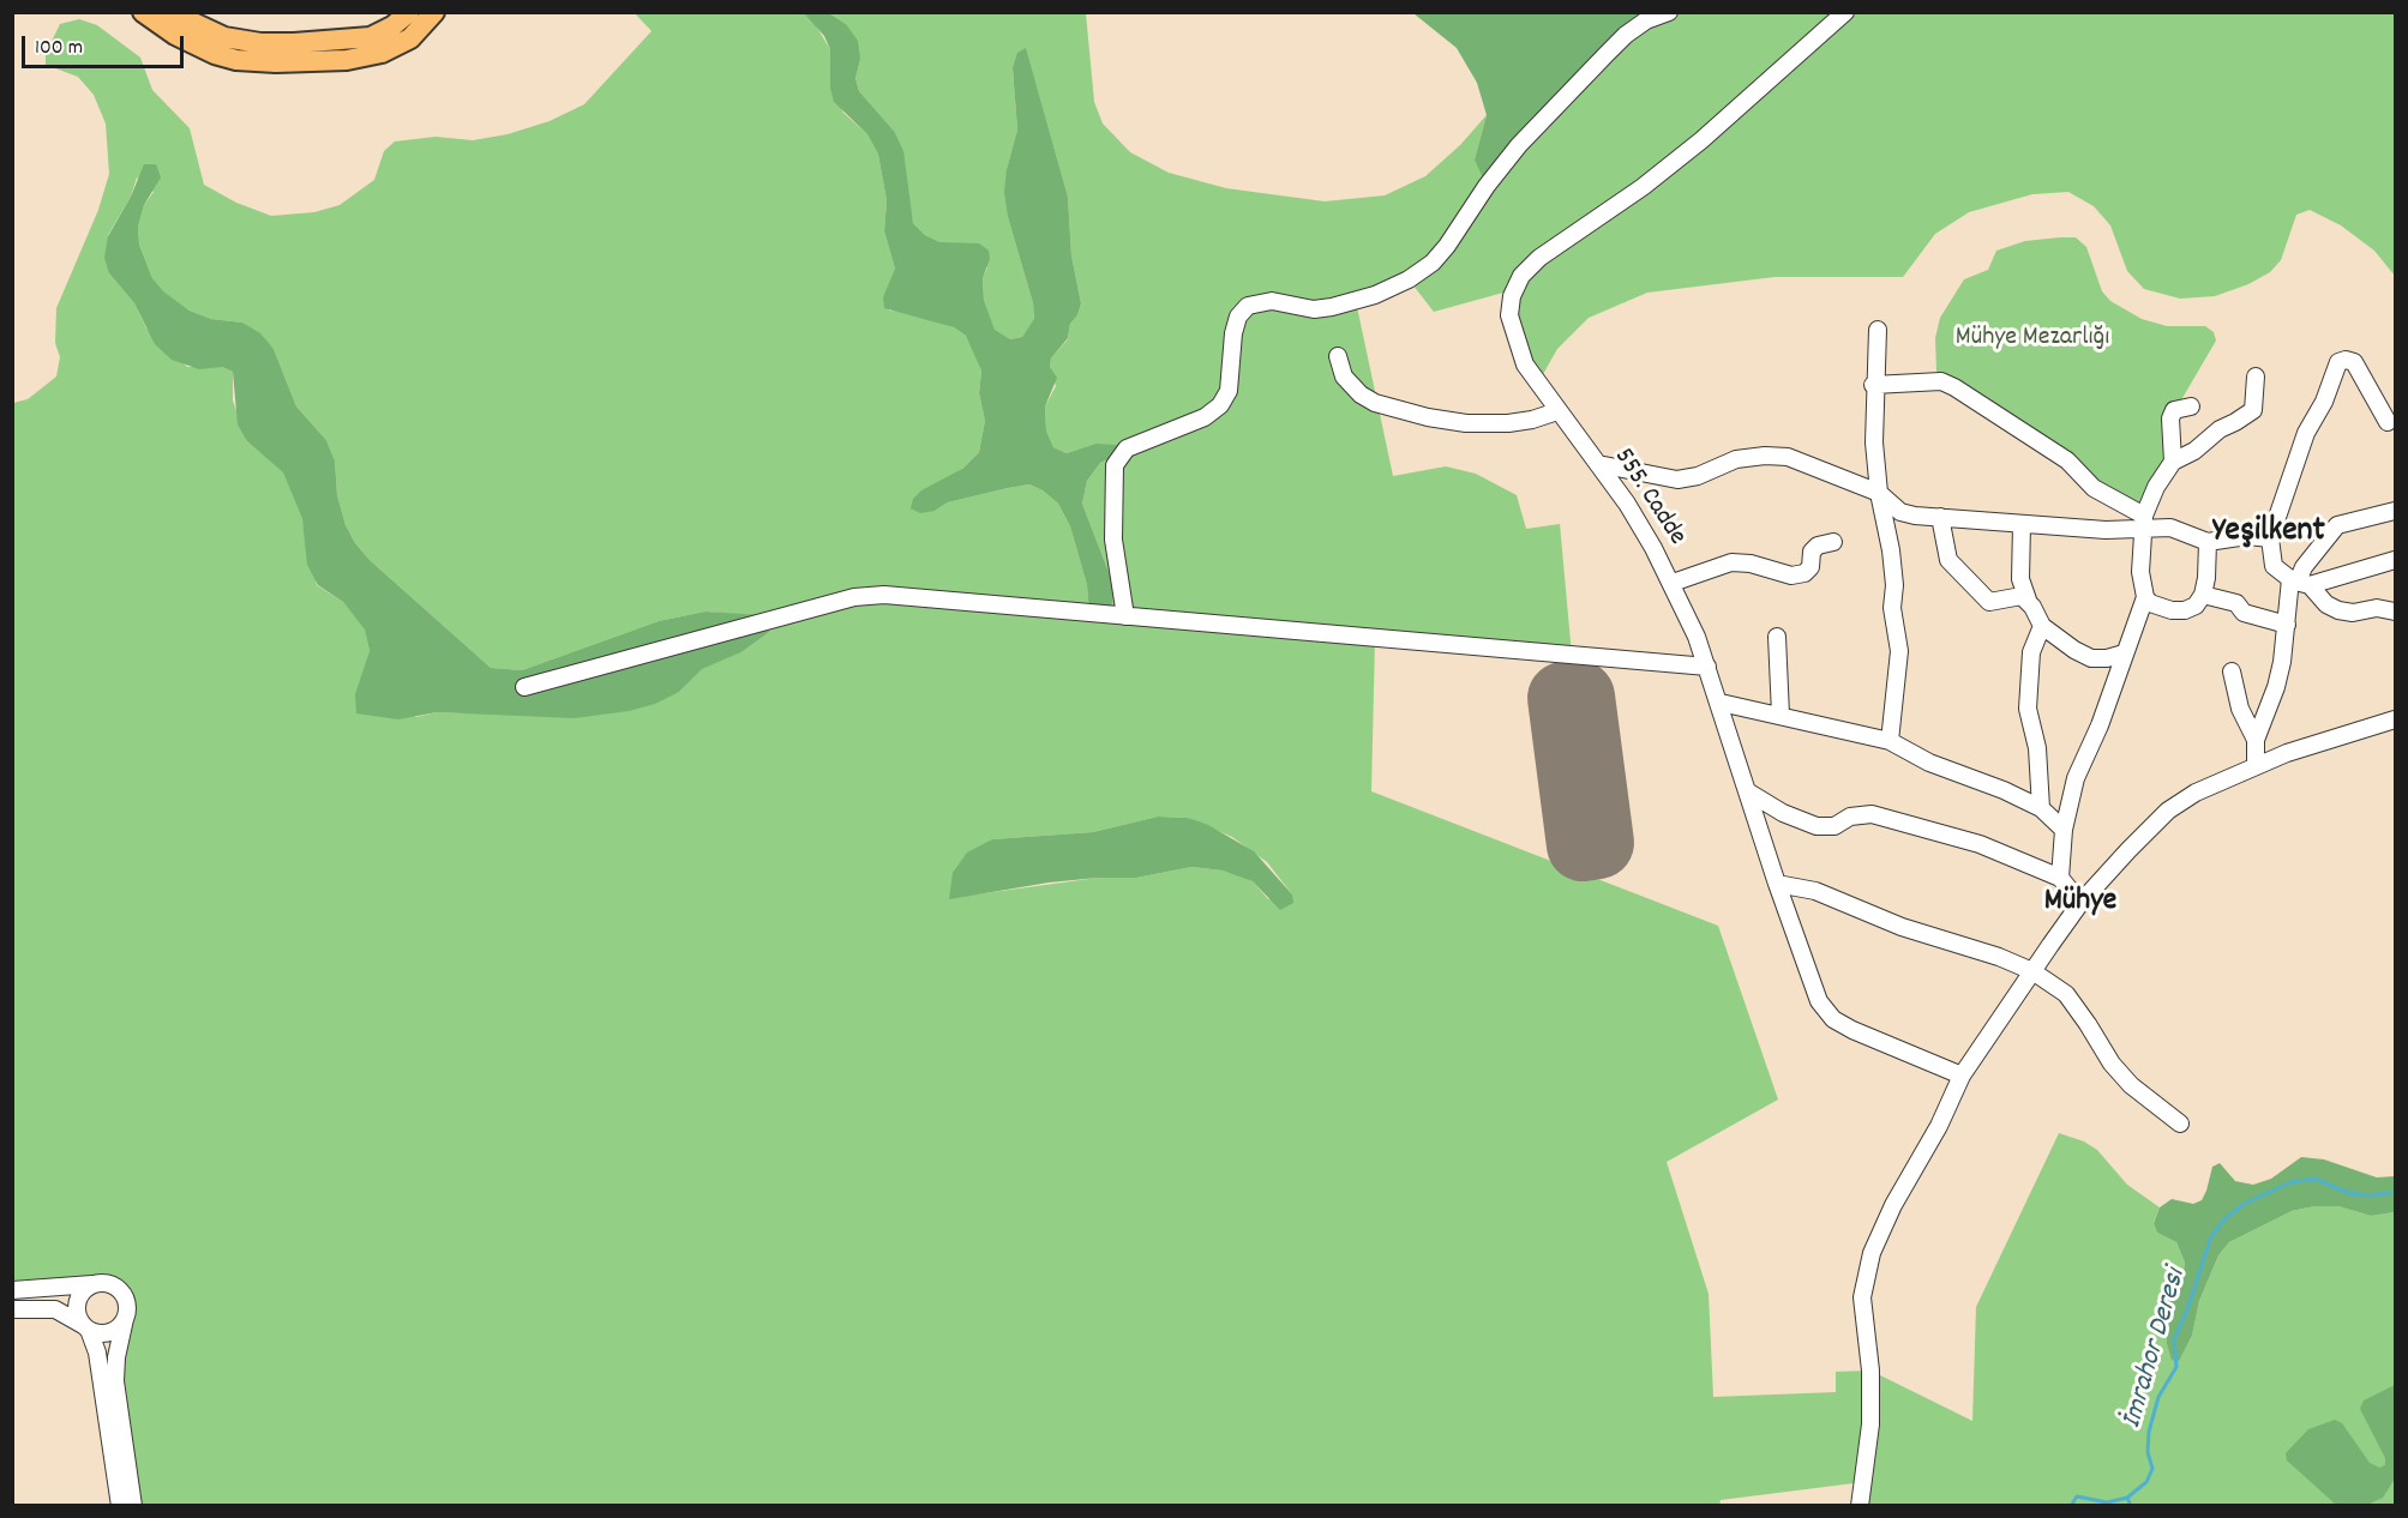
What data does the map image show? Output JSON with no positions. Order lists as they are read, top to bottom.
{
  "streets": {
    "street": ["555. Cadde"]
  },
  "districts": ["Yeşilkent", "Mühye"],
  "water": ["İmrahor Deresi"],
  "parks": ["Mühye Mezarlığı"],
  "scale_bar": "100 m"
}
